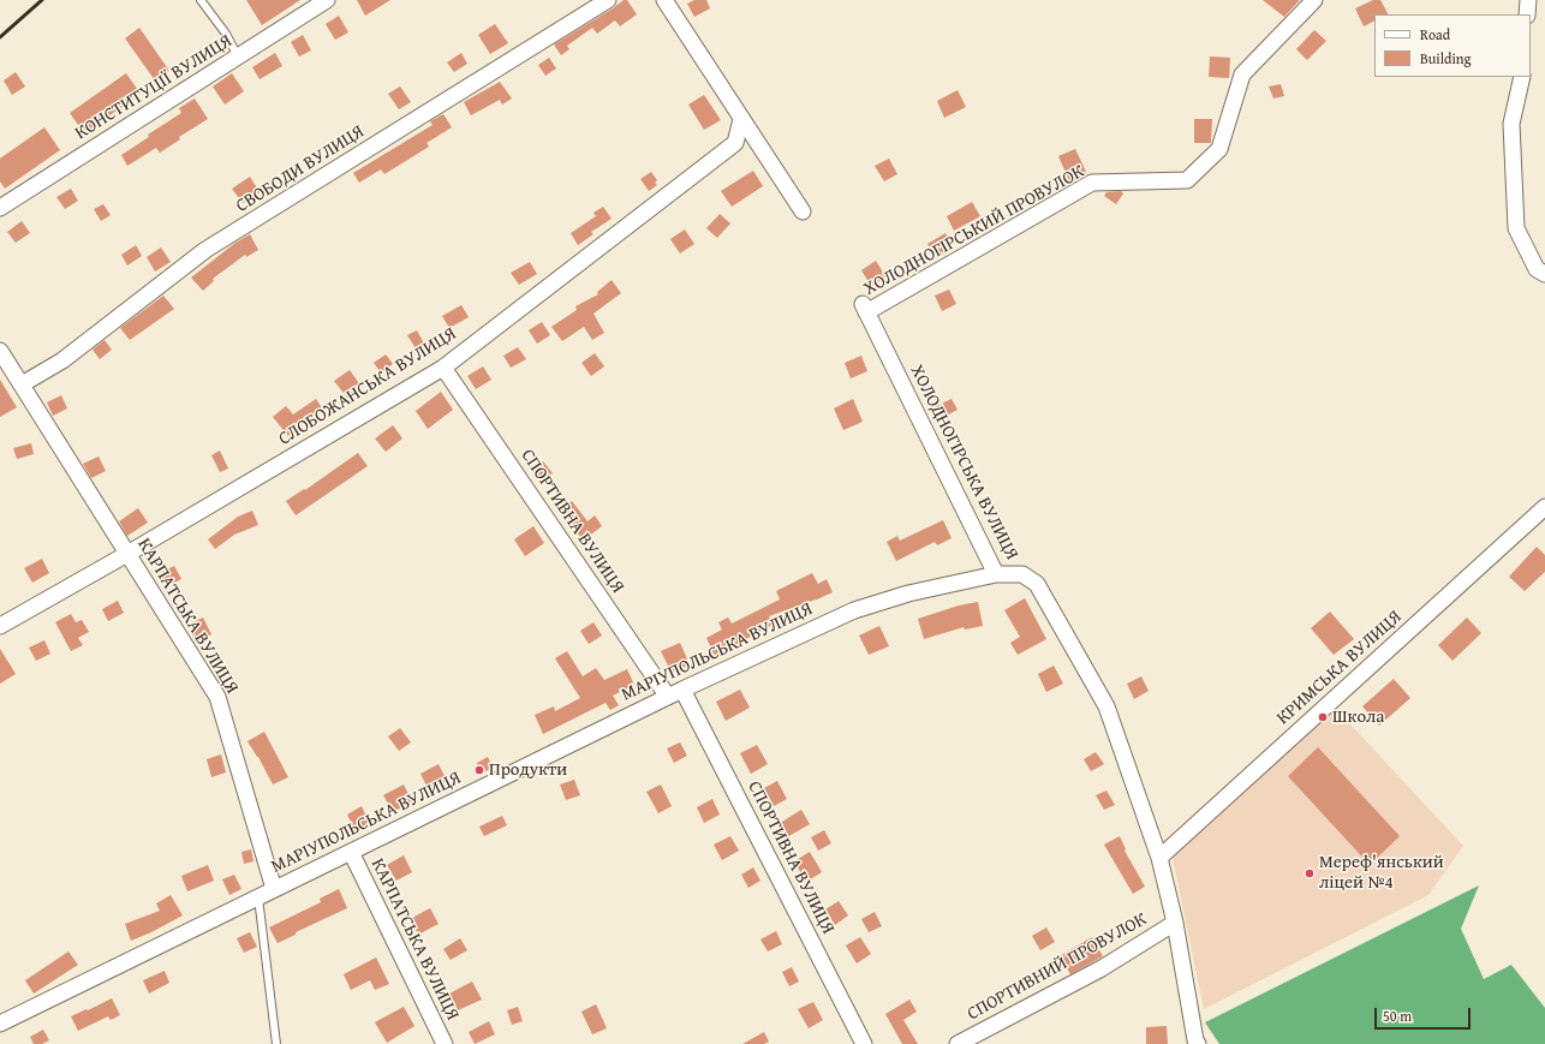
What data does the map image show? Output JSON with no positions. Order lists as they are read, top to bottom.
{
  "streets": {
    "street": [
      "КОНСТИТУЦІЇ ВУЛИЦЯ",
      "СВОБОДИ ВУЛИЦЯ",
      "ХОЛОДНОГІРСЬКИЙ ПРОВУЛОК",
      "СЛОБОЖАНСЬКА ВУЛИЦЯ",
      "ХОЛОДНОГІРСЬКА ВУЛИЦЯ",
      "СПОРТИВНА ВУЛИЦЯ",
      "КАРПАТСЬКА ВУЛИЦЯ",
      "МАРІУПОЛЬСЬКА ВУЛИЦЯ",
      "КРИМСЬКА ВУЛИЦЯ",
      "СПОРТИВНИЙ ПРОВУЛОК"
    ]
  },
  "crossings": [
    ["СВОБОДИ ВУЛИЦЯ", "КАРПАТСЬКА ВУЛИЦЯ"],
    ["ХОЛОДНОГІРСЬКИЙ ПРОВУЛОК", "ХОЛОДНОГІРСЬКА ВУЛИЦЯ"],
    ["СЛОБОЖАНСЬКА ВУЛИЦЯ", "СПОРТИВНА ВУЛИЦЯ"],
    ["СЛОБОЖАНСЬКА ВУЛИЦЯ", "КАРПАТСЬКА ВУЛИЦЯ"],
    ["ХОЛОДНОГІРСЬКА ВУЛИЦЯ", "МАРІУПОЛЬСЬКА ВУЛИЦЯ"],
    ["ХОЛОДНОГІРСЬКА ВУЛИЦЯ", "КРИМСЬКА ВУЛИЦЯ"],
    ["ХОЛОДНОГІРСЬКА ВУЛИЦЯ", "СПОРТИВНИЙ ПРОВУЛОК"],
    ["СПОРТИВНА ВУЛИЦЯ", "МАРІУПОЛЬСЬКА ВУЛИЦЯ"],
    ["КАРПАТСЬКА ВУЛИЦЯ", "МАРІУПОЛЬСЬКА ВУЛИЦЯ"]
  ],
  "places": ["Школа", "Продукти", "Мереф'янський ліцей №4"],
  "legend": ["Road", "Building"],
  "scale_bar": "50 m"
}
